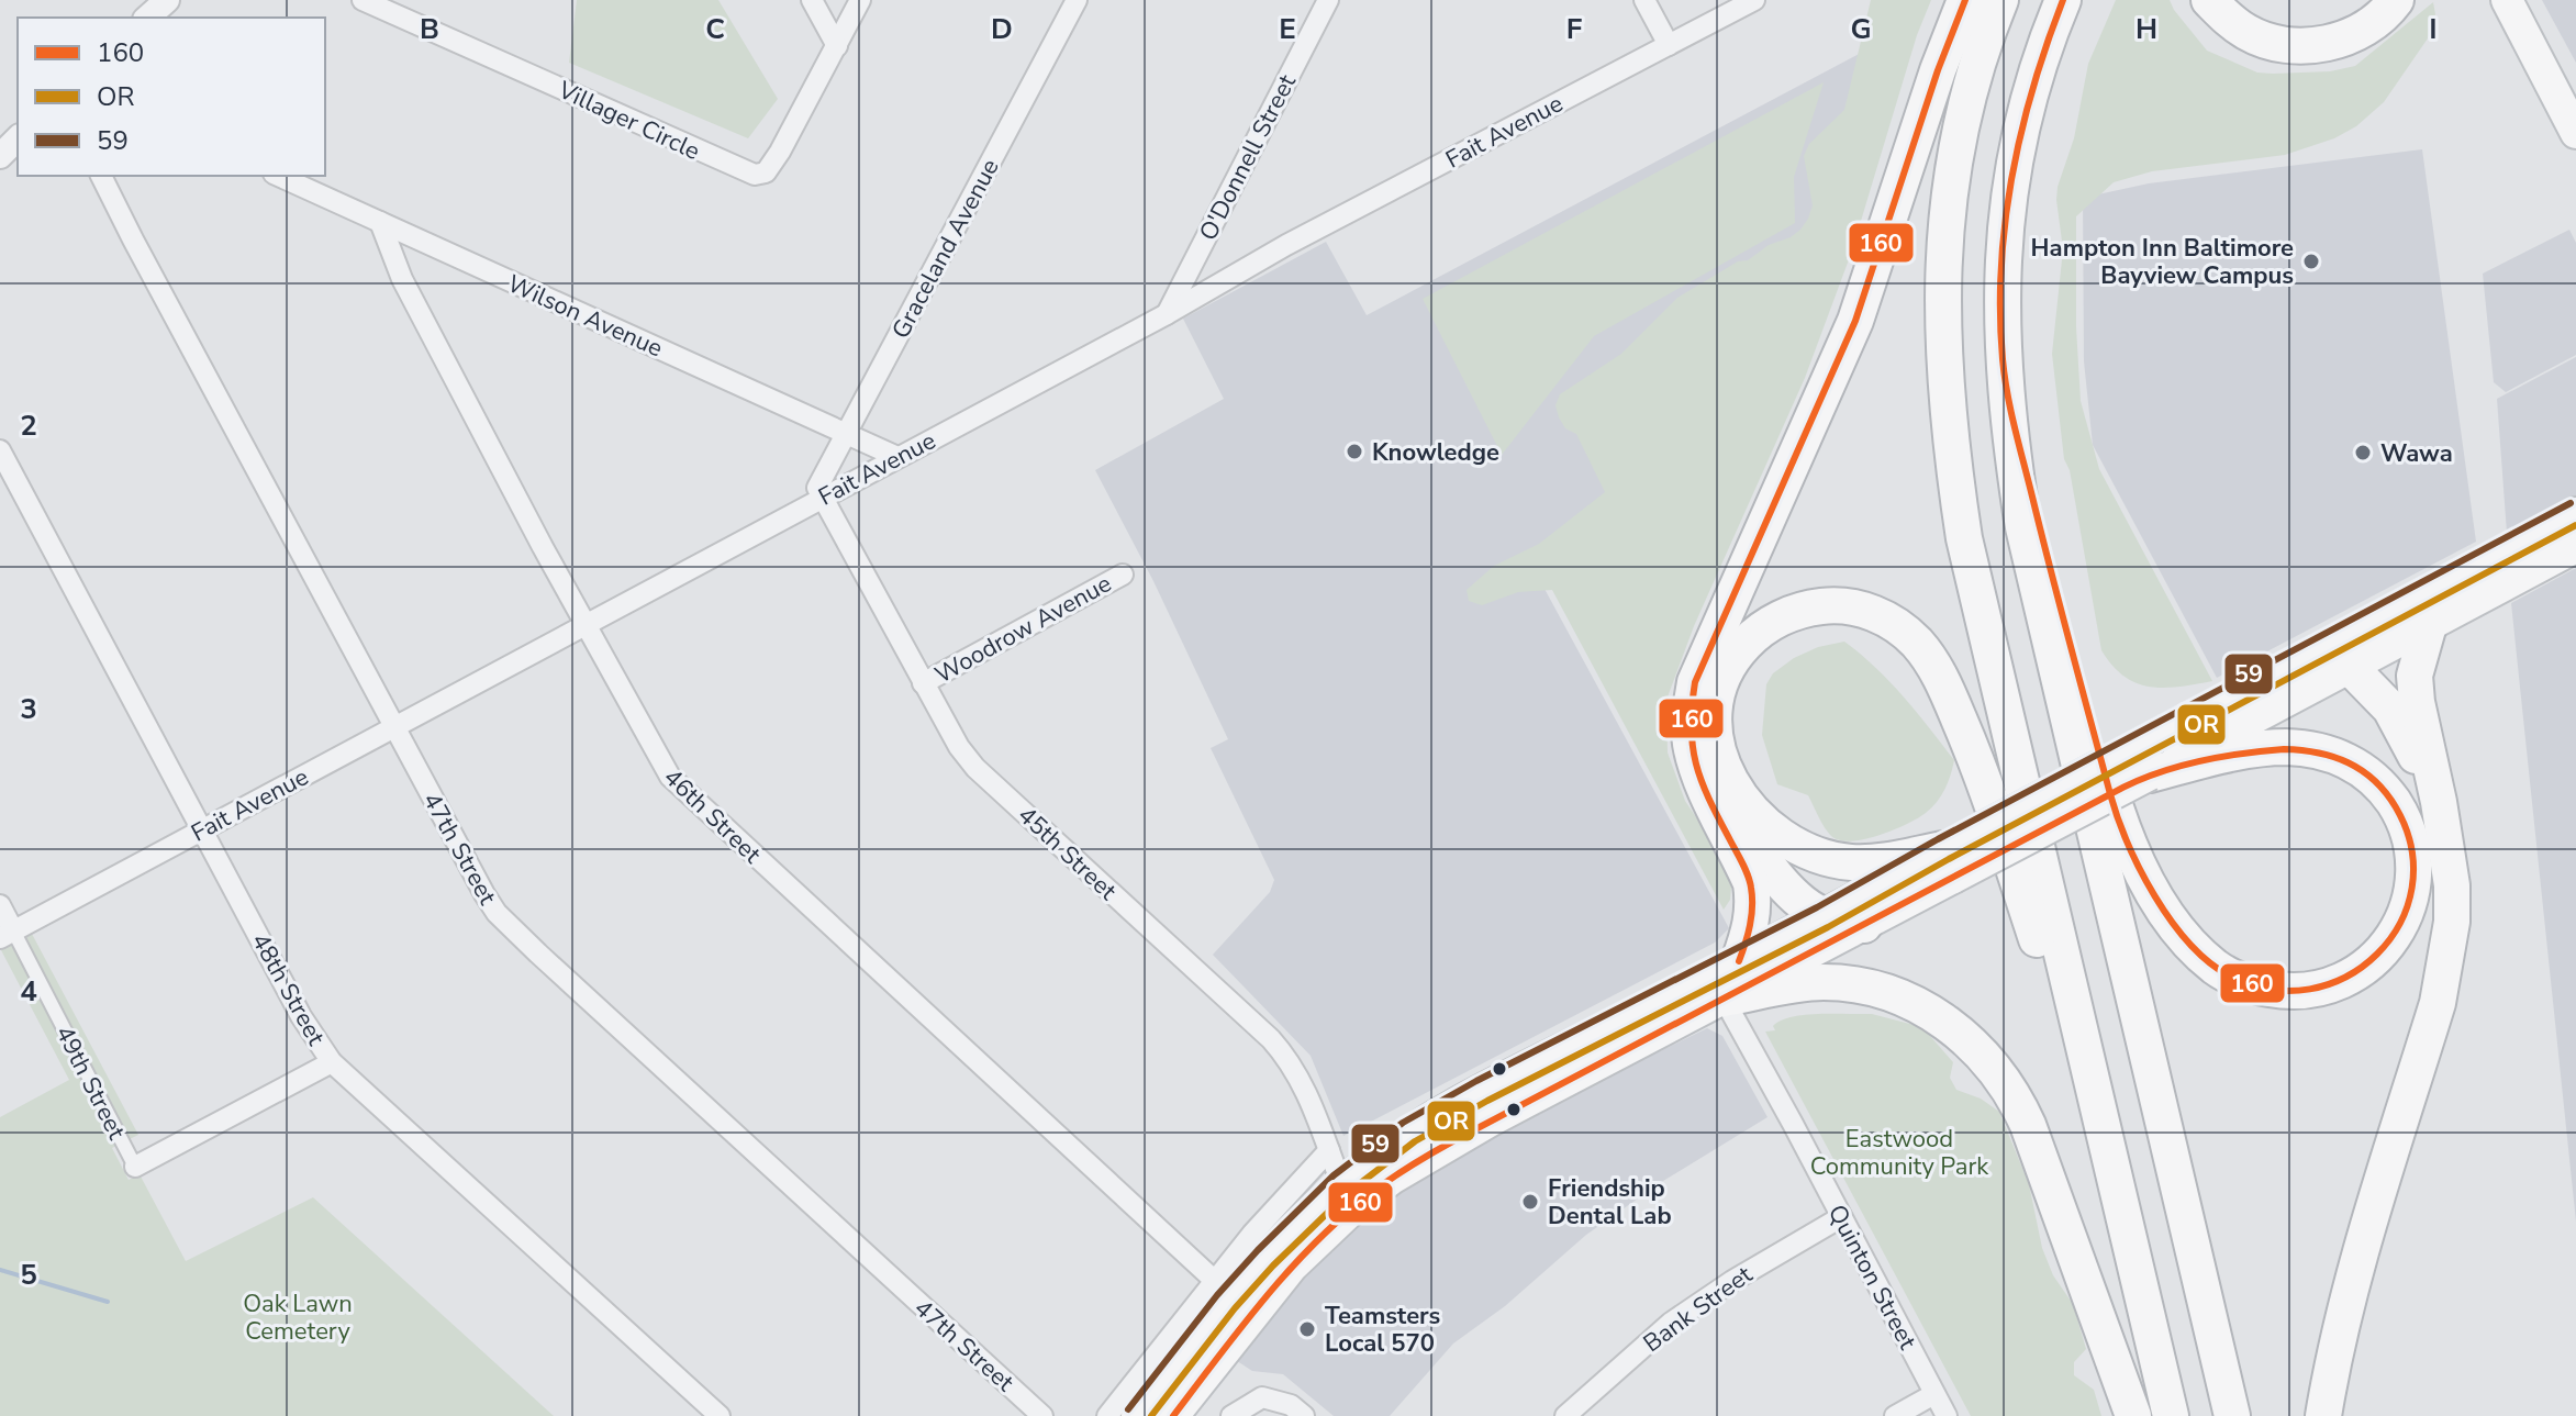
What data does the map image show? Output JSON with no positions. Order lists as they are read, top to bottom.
{
  "streets": {
    "street": [
      "Villager Circle",
      "Fait Avenue",
      "O'Donnell Street",
      "Graceland Avenue",
      "Wilson Avenue",
      "Woodrow Avenue",
      "46th Street",
      "47th Street",
      "45th Street",
      "48th Street",
      "49th Street",
      "Quinton Street",
      "Bank Street"
    ]
  },
  "crossings": [
    ["Fait Avenue", "O'Donnell Street"],
    ["Fait Avenue", "Graceland Avenue"],
    ["Fait Avenue", "Wilson Avenue"],
    ["Fait Avenue", "46th Street"],
    ["Fait Avenue", "47th Street"],
    ["Fait Avenue", "45th Street"],
    ["Fait Avenue", "48th Street"],
    ["Fait Avenue", "49th Street"],
    ["Graceland Avenue", "Wilson Avenue"],
    ["Graceland Avenue", "45th Street"],
    ["Wilson Avenue", "46th Street"],
    ["Woodrow Avenue", "45th Street"],
    ["Quinton Street", "Bank Street"]
  ],
  "parks": ["Eastwood Community Park", "Oak Lawn Cemetery"],
  "places": [
    "Hampton Inn Baltimore Bayview Campus",
    "Knowledge",
    "Wawa",
    "Friendship Dental Lab",
    "Teamsters Local 570"
  ],
  "lines": ["transit line 160", "transit line 59", "transit line OR"],
  "legend": ["160", "OR", "59"],
  "grid": {
    "columns": [
      "B",
      "C",
      "D",
      "E",
      "F",
      "G",
      "H",
      "I"
    ],
    "rows": [
      "2",
      "3",
      "4",
      "5"
    ]
  }
}
